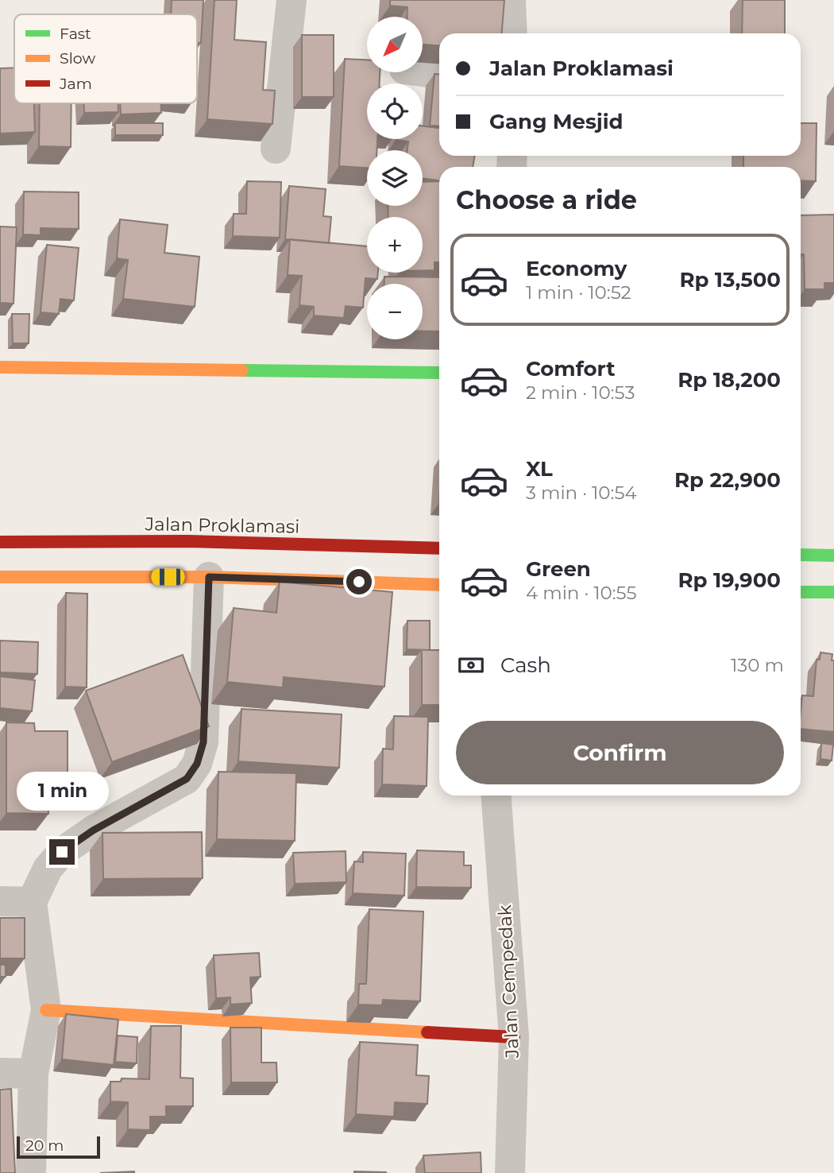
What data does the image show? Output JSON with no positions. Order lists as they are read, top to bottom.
{
  "streets": {
    "street": ["Jalan Proklamasi", "Jalan Cempedak"]
  },
  "legend": ["Fast", "Slow", "Jam"],
  "scale_bar": "20 m",
  "north": "bottom left",
  "page": {
    "map_buttons": ["+", "−"],
    "banner": ["Jalan Proklamasi", "Gang Mesjid"],
    "heading": "Choose a ride",
    "list": [
      {
        "name": "Economy",
        "note": "1 min · 10:52",
        "value": "Rp 13,500"
      },
      {
        "name": "Comfort",
        "note": "2 min · 10:53",
        "value": "Rp 18,200"
      },
      {
        "name": "XL",
        "note": "3 min · 10:54",
        "value": "Rp 22,900"
      },
      {
        "name": "Green",
        "note": "4 min · 10:55",
        "value": "Rp 19,900"
      }
    ],
    "pay": ["Cash", "130 m"],
    "buttons": "Confirm",
    "bubble": "1 min",
    "scale": "20 m"
  }
}
